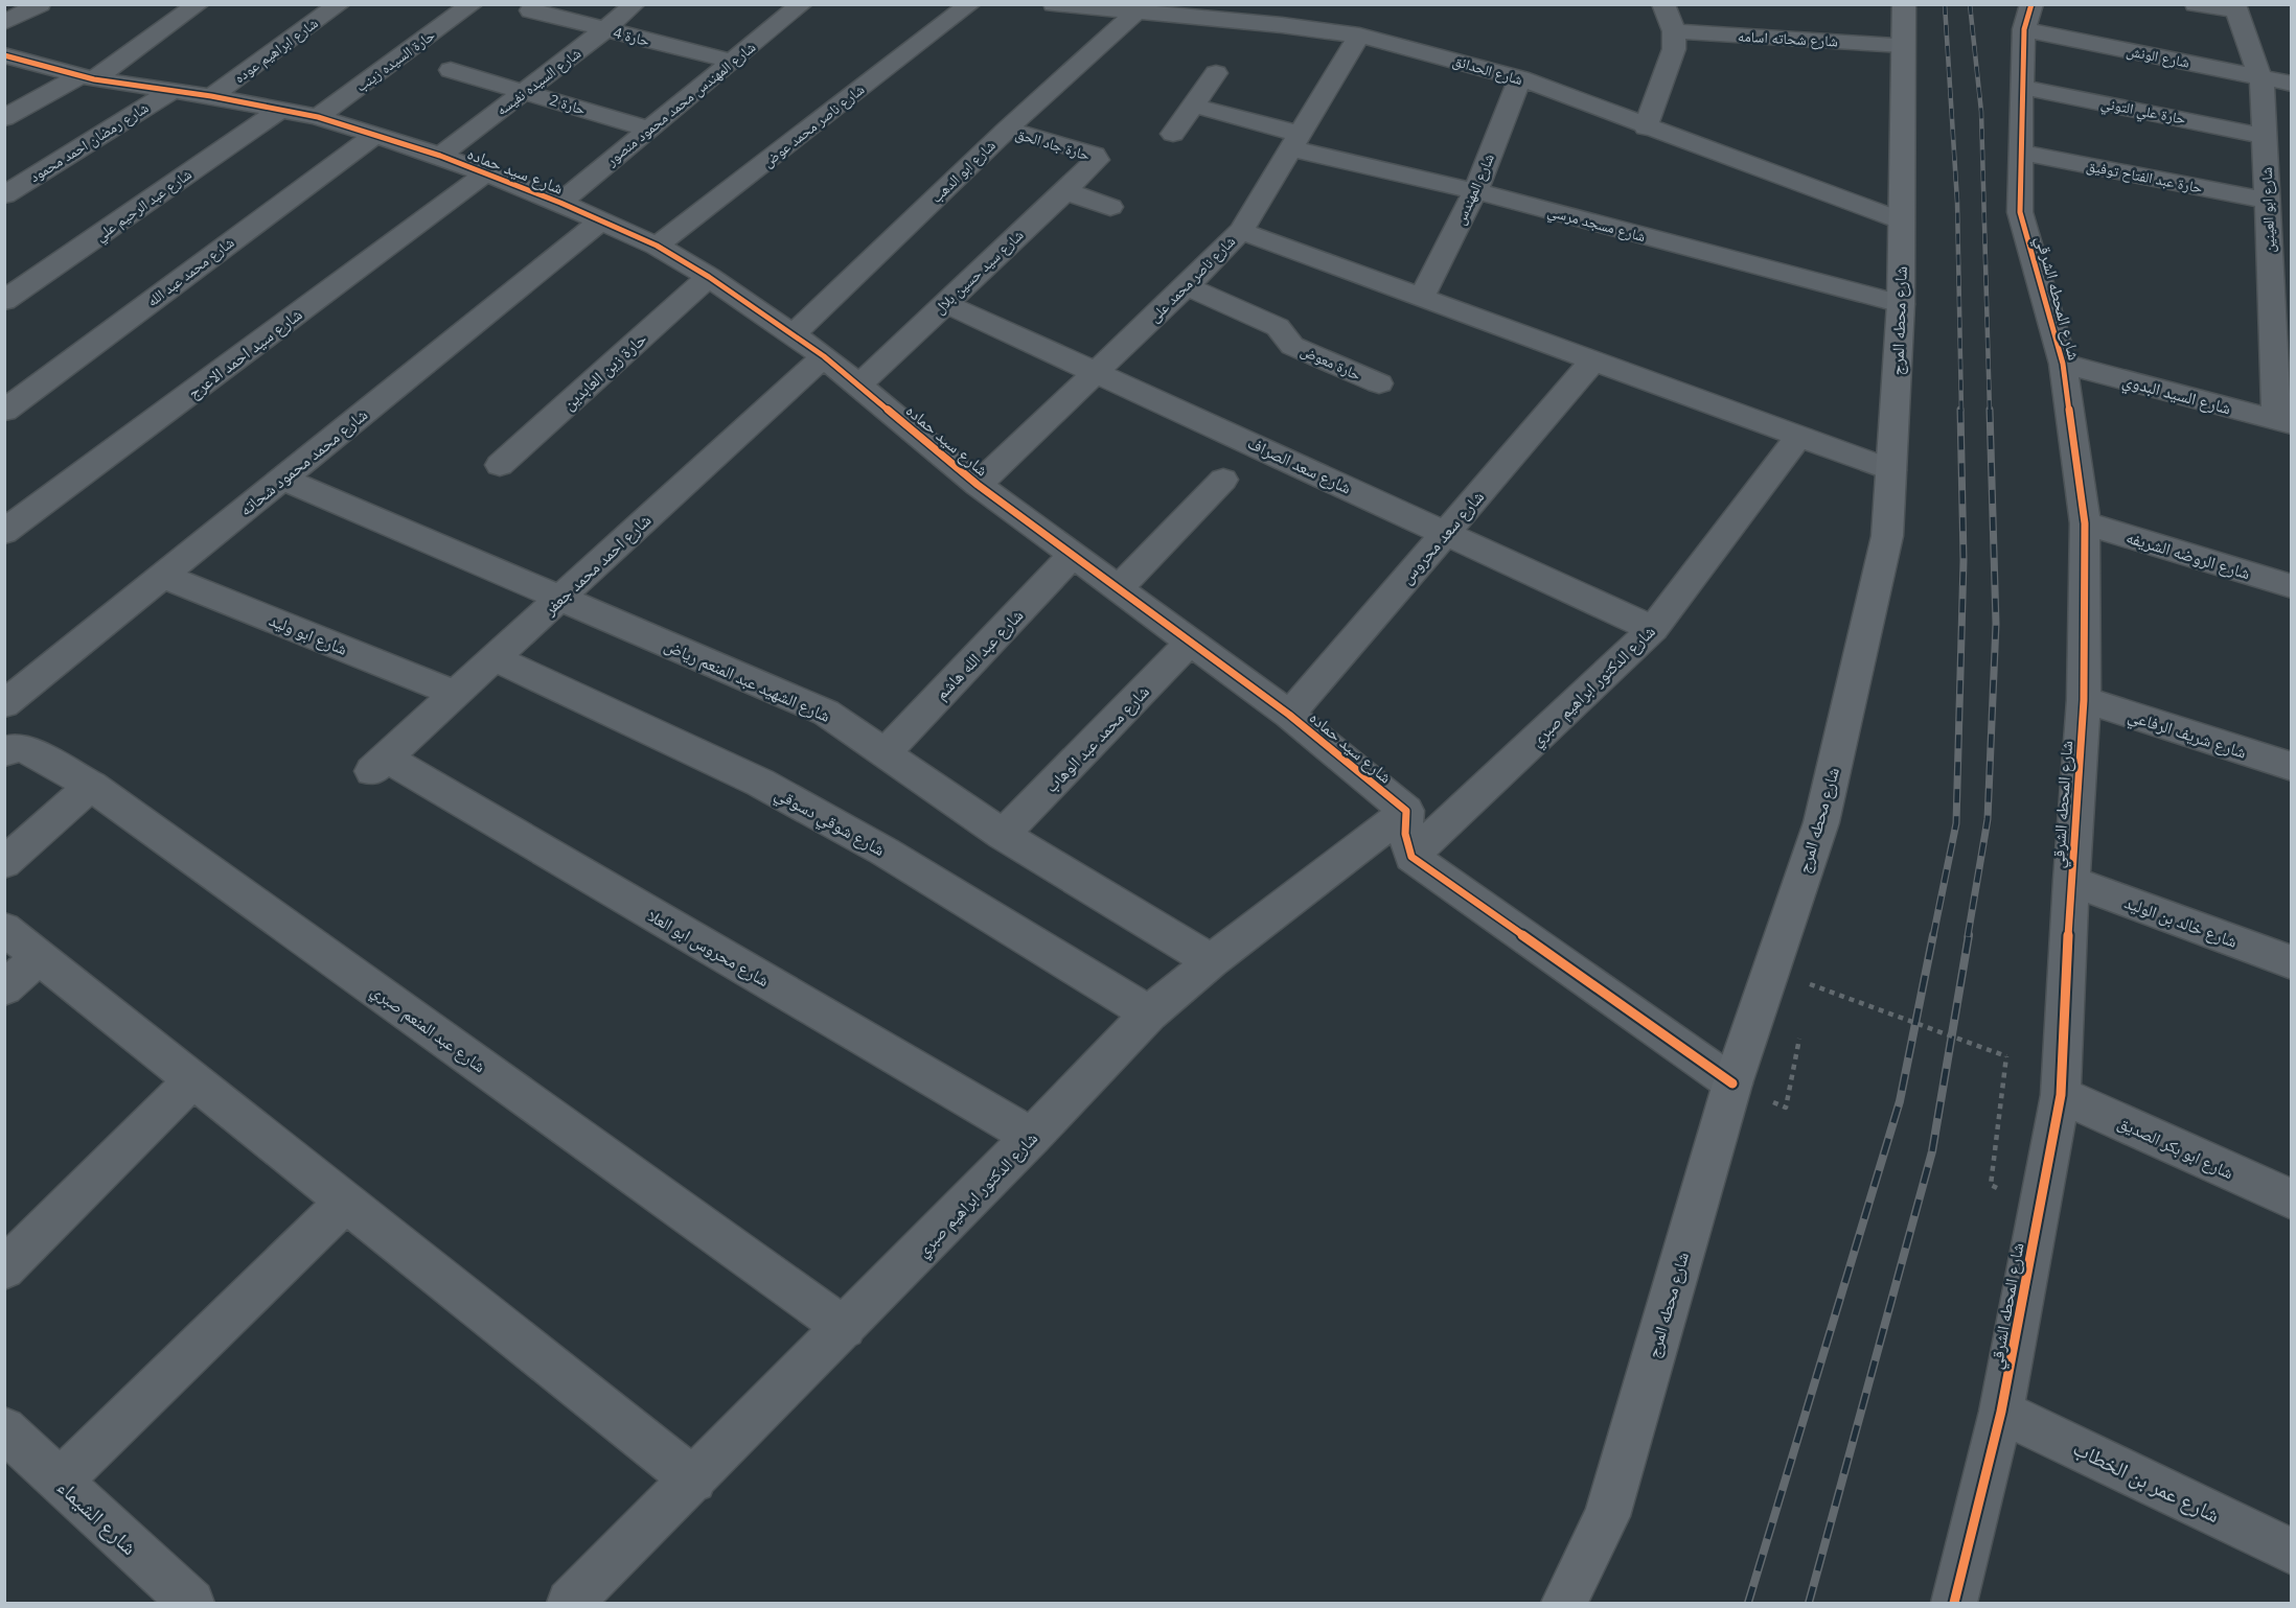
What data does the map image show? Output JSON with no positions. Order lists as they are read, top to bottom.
{
  "streets": {
    "main road": ["شارع محطه المرج"],
    "street": [
      "حارة 4",
      "شارع شحاته اسامه",
      "شارع ابراهيم عوده",
      "شارع الونش",
      "حارة السيده زينب",
      "شارع الحدائق",
      "شارع السيده نفيسه",
      "شارع المهندس محمد محمود منصور",
      "حارة 2",
      "حارة علي التوني",
      "شارع ناصر محمد عوض",
      "شارع رمضان احمد محمود",
      "حارة جاد الحق",
      "شارع سيد حماده",
      "شارع ابو الدهب",
      "حارة عبد الفتاح توفيق",
      "شارع المهندس",
      "شارع عبد الرحيم علي",
      "شارع ابو العينين",
      "شارع مسجد مرسي",
      "شارع محمد عبد الله",
      "شارع سيد حسين بلال",
      "شارع ناصر محمد على",
      "شارع المحطه الشرقي",
      "شارع سيد احمد الاعرج",
      "حارة معوض",
      "حارة زين العابدين",
      "شارع السيد البدوي",
      "شارع محمد محمود شحاته",
      "شارع سعد الصراف",
      "شارع سعد محروس",
      "شارع الروضه الشريفه",
      "شارع احمد محمد جعفر",
      "شارع ابو وليد",
      "شارع عبد الله هاشم",
      "شارع الشهيد عبد المنعم رياض",
      "شارع الدكتور ابراهيم صبري",
      "شارع شريف الرفاعي",
      "شارع محمد عبد الوهاب",
      "شارع شوقي دسوقي",
      "شارع خالد بن الوليد",
      "شارع محروس ابو العلا",
      "شارع عبد المنعم صبري",
      "شارع ابو بكر الصديق",
      "شارع عمر بن الخطاب",
      "شارع الشيماء"
    ]
  },
  "crossings": [
    ["حارة 4", "شارع السيده نفيسه"],
    ["حارة 4", "شارع المهندس محمد محمود منصور"],
    ["شارع شحاته اسامه", "شارع محطه المرج"],
    ["شارع ابراهيم عوده", "شارع سيد حماده"],
    ["شارع الونش", "شارع ابو العينين"],
    ["شارع الونش", "شارع المحطه الشرقي"],
    ["حارة السيده زينب", "شارع سيد حماده"],
    ["شارع الحدائق", "شارع ابو الدهب"],
    ["شارع الحدائق", "شارع المهندس"],
    ["شارع الحدائق", "شارع ناصر محمد على"],
    ["شارع الحدائق", "شارع محطه المرج"],
    ["شارع السيده نفيسه", "حارة 2"],
    ["شارع السيده نفيسه", "شارع سيد حماده"],
    ["شارع المهندس محمد محمود منصور", "حارة 2"],
    ["شارع المهندس محمد محمود منصور", "شارع سيد حماده"],
    ["حارة علي التوني", "شارع ابو العينين"],
    ["حارة علي التوني", "شارع المحطه الشرقي"],
    ["شارع ناصر محمد عوض", "شارع سيد حماده"],
    ["شارع رمضان احمد محمود", "شارع سيد حماده"],
    ["حارة جاد الحق", "شارع ابو الدهب"],
    ["حارة جاد الحق", "شارع سيد حسين بلال"],
    ["شارع سيد حماده", "شارع ابو الدهب"],
    ["شارع سيد حماده", "شارع عبد الرحيم علي"],
    ["شارع سيد حماده", "شارع محمد عبد الله"],
    ["شارع سيد حماده", "شارع سيد حسين بلال"],
    ["شارع سيد حماده", "شارع ناصر محمد على"],
    ["شارع سيد حماده", "شارع سيد احمد الاعرج"],
    ["شارع سيد حماده", "حارة زين العابدين"],
    ["شارع سيد حماده", "شارع محمد محمود شحاته"],
    ["شارع سيد حماده", "شارع سعد محروس"],
    ["شارع سيد حماده", "شارع احمد محمد جعفر"],
    ["شارع سيد حماده", "شارع عبد الله هاشم"],
    ["شارع سيد حماده", "شارع الدكتور ابراهيم صبري"],
    ["شارع سيد حماده", "شارع محمد عبد الوهاب"],
    ["حارة عبد الفتاح توفيق", "شارع ابو العينين"],
    ["حارة عبد الفتاح توفيق", "شارع المحطه الشرقي"],
    ["شارع المهندس", "شارع مسجد مرسي"],
    ["شارع ابو العينين", "شارع السيد البدوي"],
    ["شارع مسجد مرسي", "شارع ناصر محمد على"],
    ["شارع مسجد مرسي", "شارع محطه المرج"],
    ["شارع سيد حسين بلال", "شارع سعد الصراف"],
    ["شارع ناصر محمد على", "حارة معوض"],
    ["شارع ناصر محمد على", "شارع سعد الصراف"],
    ["شارع المحطه الشرقي", "شارع السيد البدوي"],
    ["شارع المحطه الشرقي", "شارع الروضه الشريفه"],
    ["شارع المحطه الشرقي", "شارع شريف الرفاعي"],
    ["شارع المحطه الشرقي", "شارع خالد بن الوليد"],
    ["شارع المحطه الشرقي", "شارع ابو بكر الصديق"],
    ["شارع المحطه الشرقي", "شارع عمر بن الخطاب"],
    ["شارع محمد محمود شحاته", "شارع ابو وليد"],
    ["شارع محمد محمود شحاته", "شارع الشهيد عبد المنعم رياض"],
    ["شارع سعد الصراف", "شارع سعد محروس"],
    ["شارع سعد الصراف", "شارع الدكتور ابراهيم صبري"],
    ["شارع احمد محمد جعفر", "شارع ابو وليد"],
    ["شارع احمد محمد جعفر", "شارع الشهيد عبد المنعم رياض"],
    ["شارع احمد محمد جعفر", "شارع شوقي دسوقي"],
    ["شارع احمد محمد جعفر", "شارع محروس ابو العلا"],
    ["شارع عبد الله هاشم", "شارع الشهيد عبد المنعم رياض"],
    ["شارع الشهيد عبد المنعم رياض", "شارع الدكتور ابراهيم صبري"],
    ["شارع الشهيد عبد المنعم رياض", "شارع محمد عبد الوهاب"],
    ["شارع الدكتور ابراهيم صبري", "شارع شوقي دسوقي"],
    ["شارع الدكتور ابراهيم صبري", "شارع محروس ابو العلا"],
    ["شارع الدكتور ابراهيم صبري", "شارع عبد المنعم صبري"]
  ]
}
